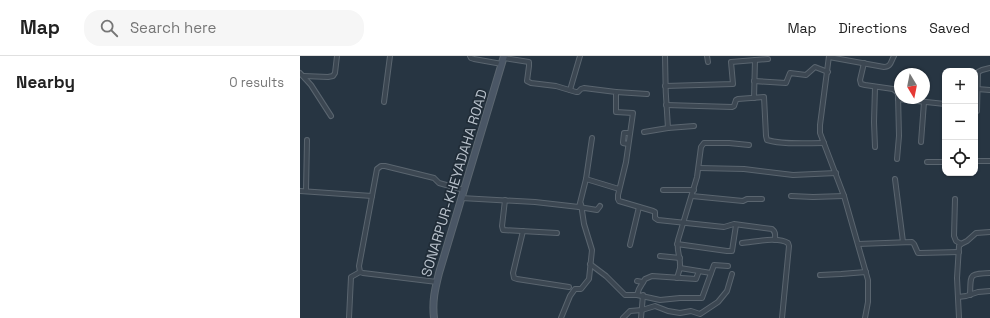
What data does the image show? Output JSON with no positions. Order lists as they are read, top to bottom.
{
  "streets": {
    "main road": ["SONARPUR-KHEYADAHA ROAD"]
  },
  "north": "bottom",
  "page": {
    "header": "Map",
    "search": "Search here",
    "nav": ["Map", "Directions", "Saved"],
    "heading": ["Nearby", "0 results"],
    "map_buttons": ["+", "−"]
  }
}
